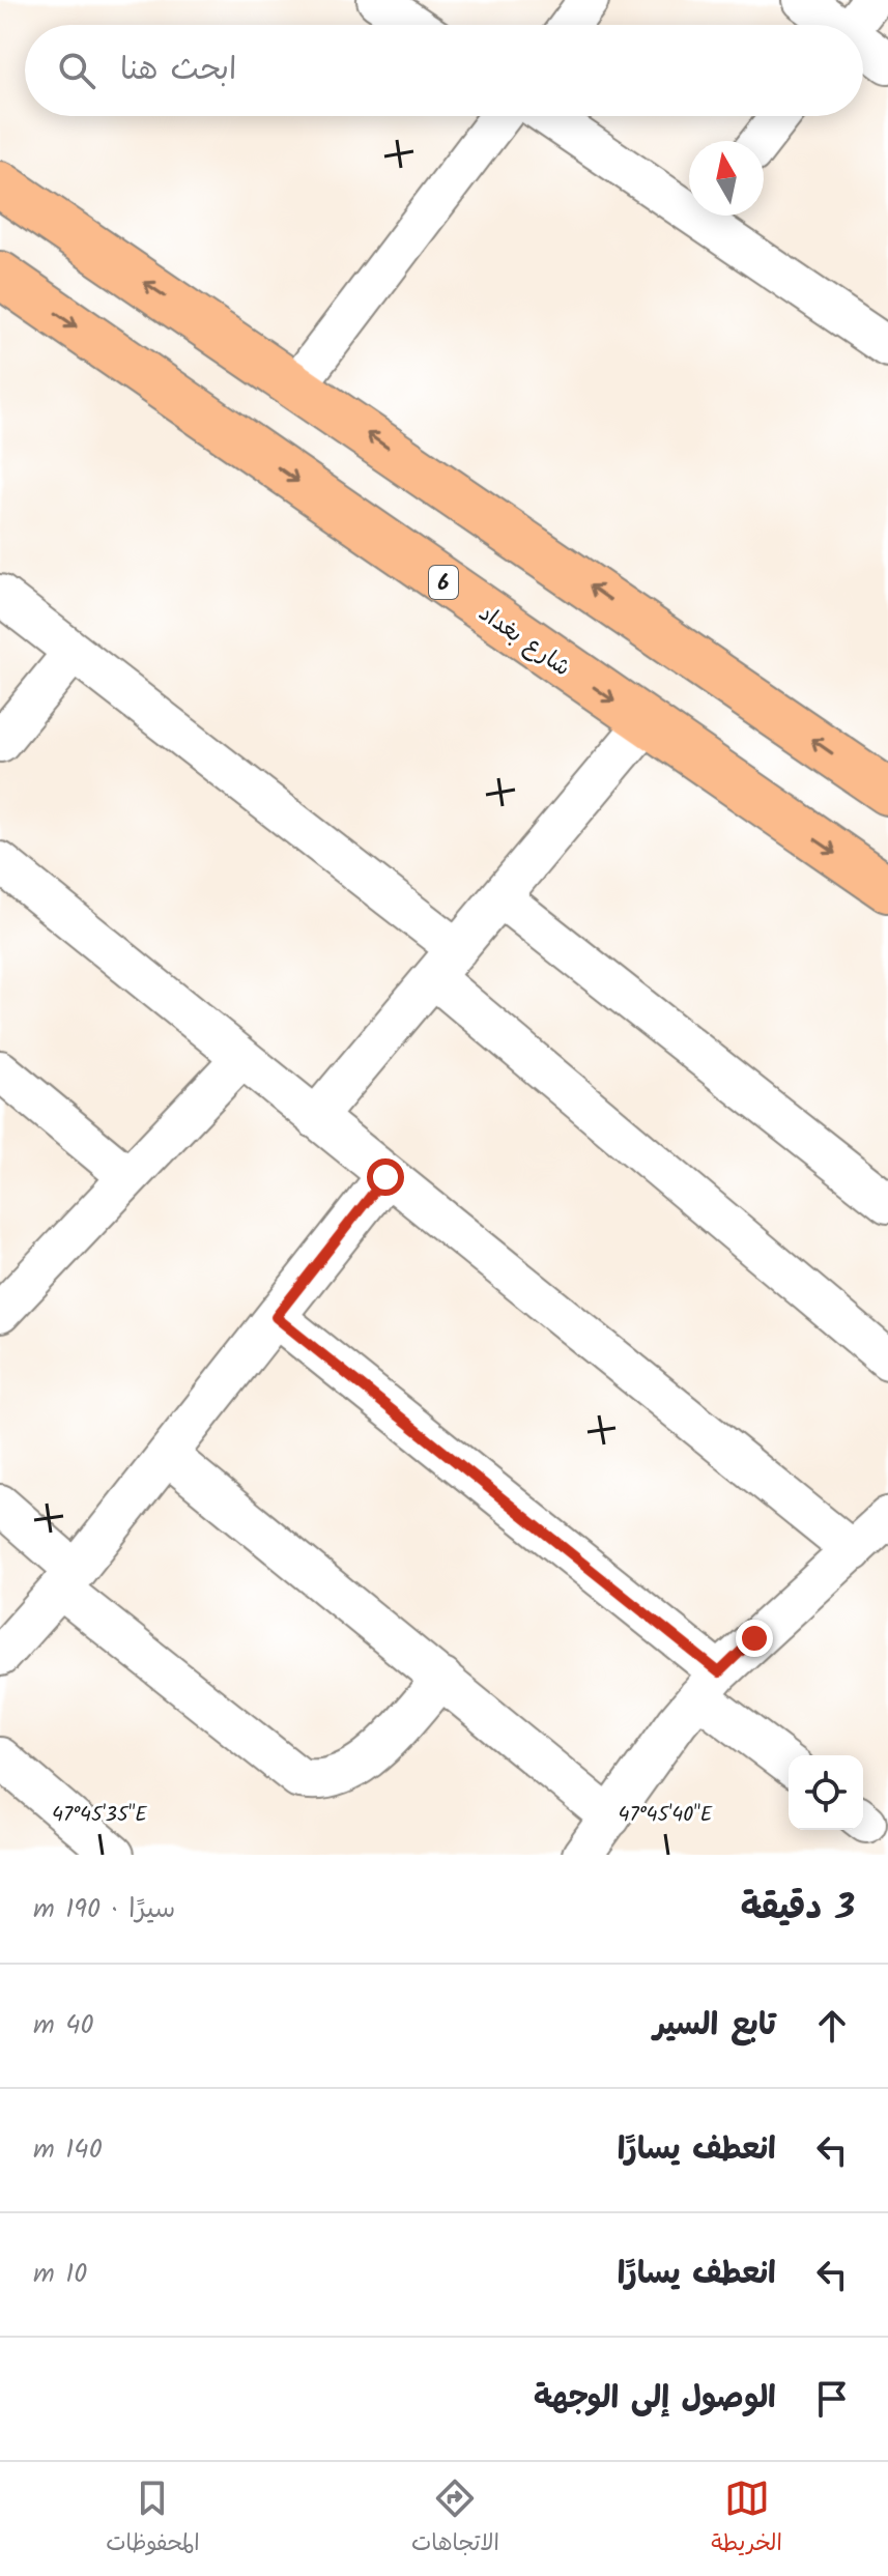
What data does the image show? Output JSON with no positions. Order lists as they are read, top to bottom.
{
  "streets": {
    "highway": ["6", "شارع بغداد"]
  },
  "north": "top",
  "page": {
    "search": "ابحث هنا",
    "heading": ["3 دقيقة", "سيرًا · 190 m"],
    "list": [
      ["تابع السير", "40 m"],
      ["انعطف يسارًا", "140 m"],
      ["انعطف يسارًا", "10 m"],
      "الوصول إلى الوجهة"
    ],
    "nav": ["الخريطة", "الاتجاهات", "المحفوظات"]
  },
  "coordinates": ["47°45'35\"E", "47°45'40\"E"]
}
